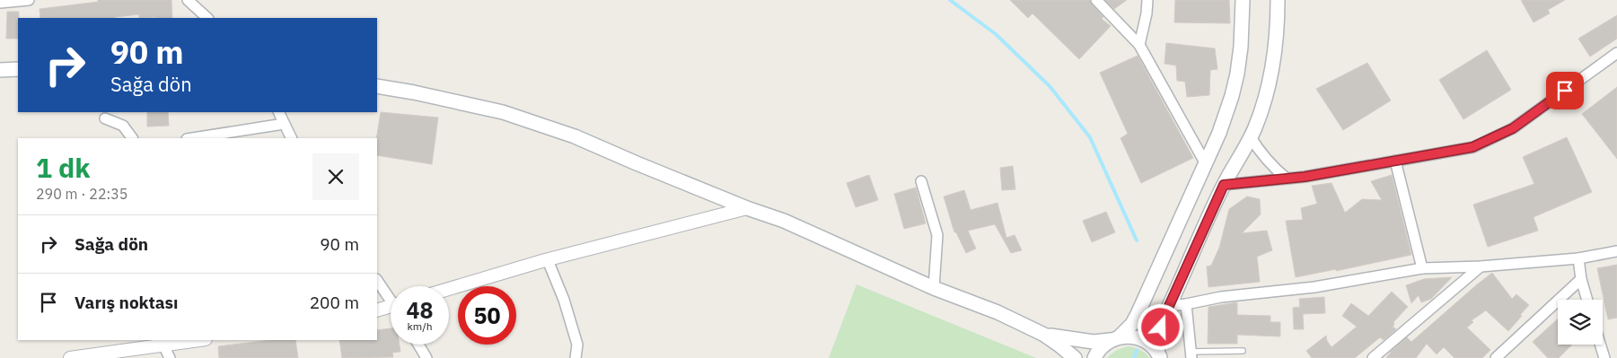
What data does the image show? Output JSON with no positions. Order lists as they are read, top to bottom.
{
  "page": {
    "turn": ["90 m", "Sağa dön"],
    "heading": ["1 dk", "290 m · 22:35"],
    "list": [
      {
        "name": "Sağa dön",
        "value": "90 m"
      },
      {
        "name": "Varış noktası",
        "value": "200 m"
      }
    ],
    "speed": "48 km/h",
    "limit": "50"
  }
}
